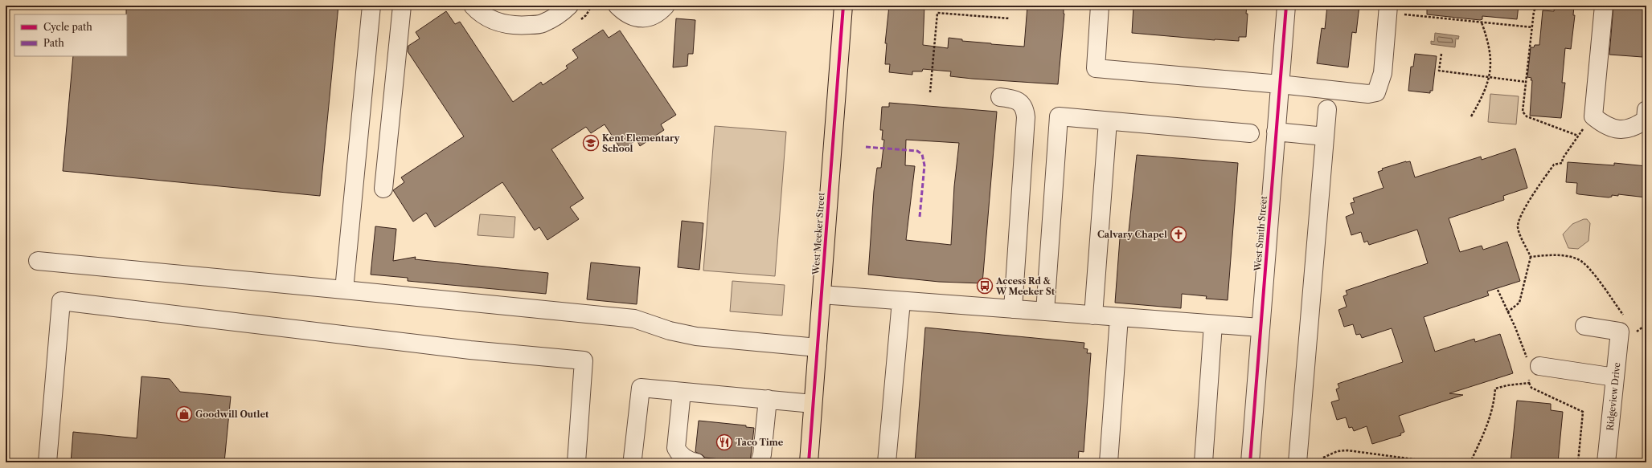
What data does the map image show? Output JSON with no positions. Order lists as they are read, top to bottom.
{
  "streets": {
    "main road": ["West Meeker Street"],
    "street": ["West Smith Street", "Ridgeview Drive"]
  },
  "places": {
    "school or university": ["Kent Elementary School"],
    "church": ["Calvary Chapel"],
    "bus stop": ["Access Rd & W Meeker St"],
    "shop": ["Goodwill Outlet"],
    "restaurant": ["Taco Time"]
  },
  "legend": ["Cycle path", "Path"]
}
